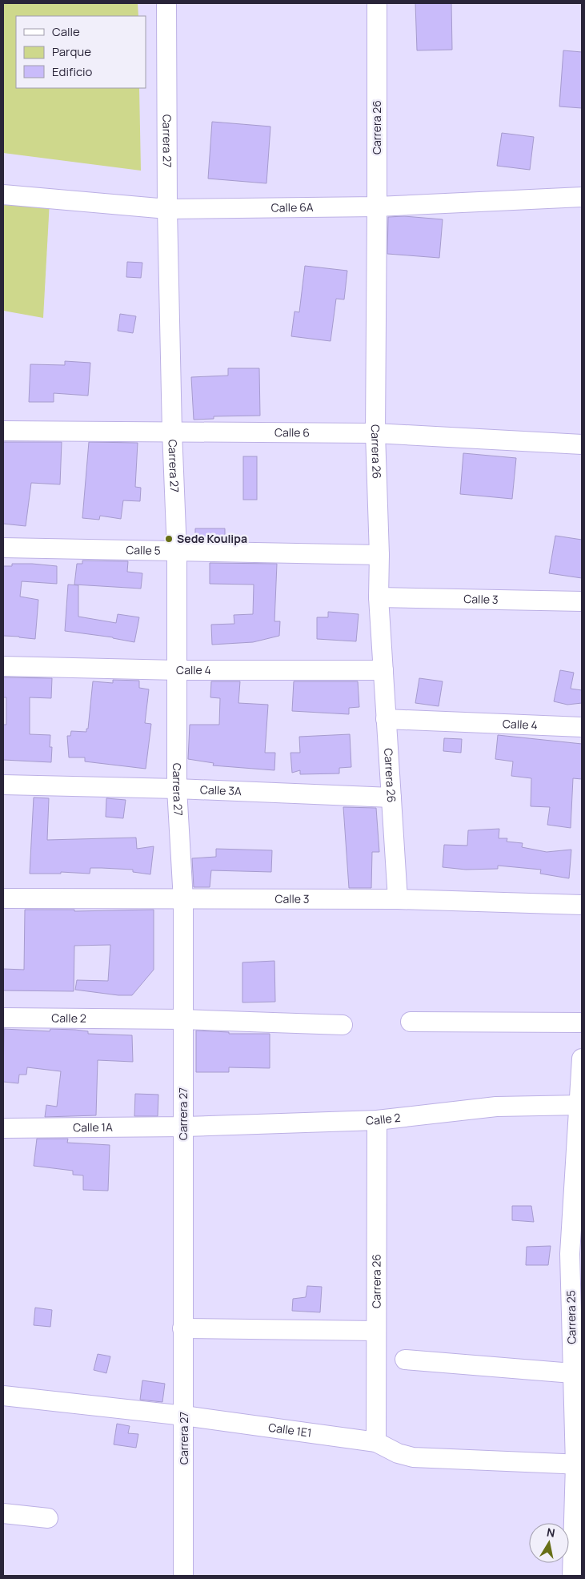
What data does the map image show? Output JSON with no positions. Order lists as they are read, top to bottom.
{
  "streets": {
    "street": [
      "Carrera 26",
      "Carrera 27",
      "Calle 6A",
      "Calle 6",
      "Calle 5",
      "Calle 3",
      "Calle 4",
      "Calle 3A",
      "Calle 2",
      "Calle 1A",
      "Carrera 25",
      "Calle 1E1"
    ]
  },
  "crossings": [
    ["Carrera 26", "Calle 6A"],
    ["Carrera 26", "Calle 6"],
    ["Carrera 26", "Calle 5"],
    ["Carrera 26", "Calle 3"],
    ["Carrera 26", "Calle 4"],
    ["Carrera 26", "Calle 3A"],
    ["Carrera 26", "Calle 2"],
    ["Carrera 26", "Calle 1E1"],
    ["Carrera 27", "Calle 6A"],
    ["Carrera 27", "Calle 6"],
    ["Carrera 27", "Calle 5"],
    ["Carrera 27", "Calle 3"],
    ["Carrera 27", "Calle 4"],
    ["Carrera 27", "Calle 3A"],
    ["Carrera 27", "Calle 2"],
    ["Carrera 27", "Calle 1A"],
    ["Carrera 27", "Calle 1E1"],
    ["Calle 2", "Calle 1A"],
    ["Calle 2", "Carrera 25"],
    ["Carrera 25", "Calle 1E1"]
  ],
  "places": ["Sede Koulipa"],
  "legend": ["Calle", "Parque", "Edificio"],
  "north": "top"
}
